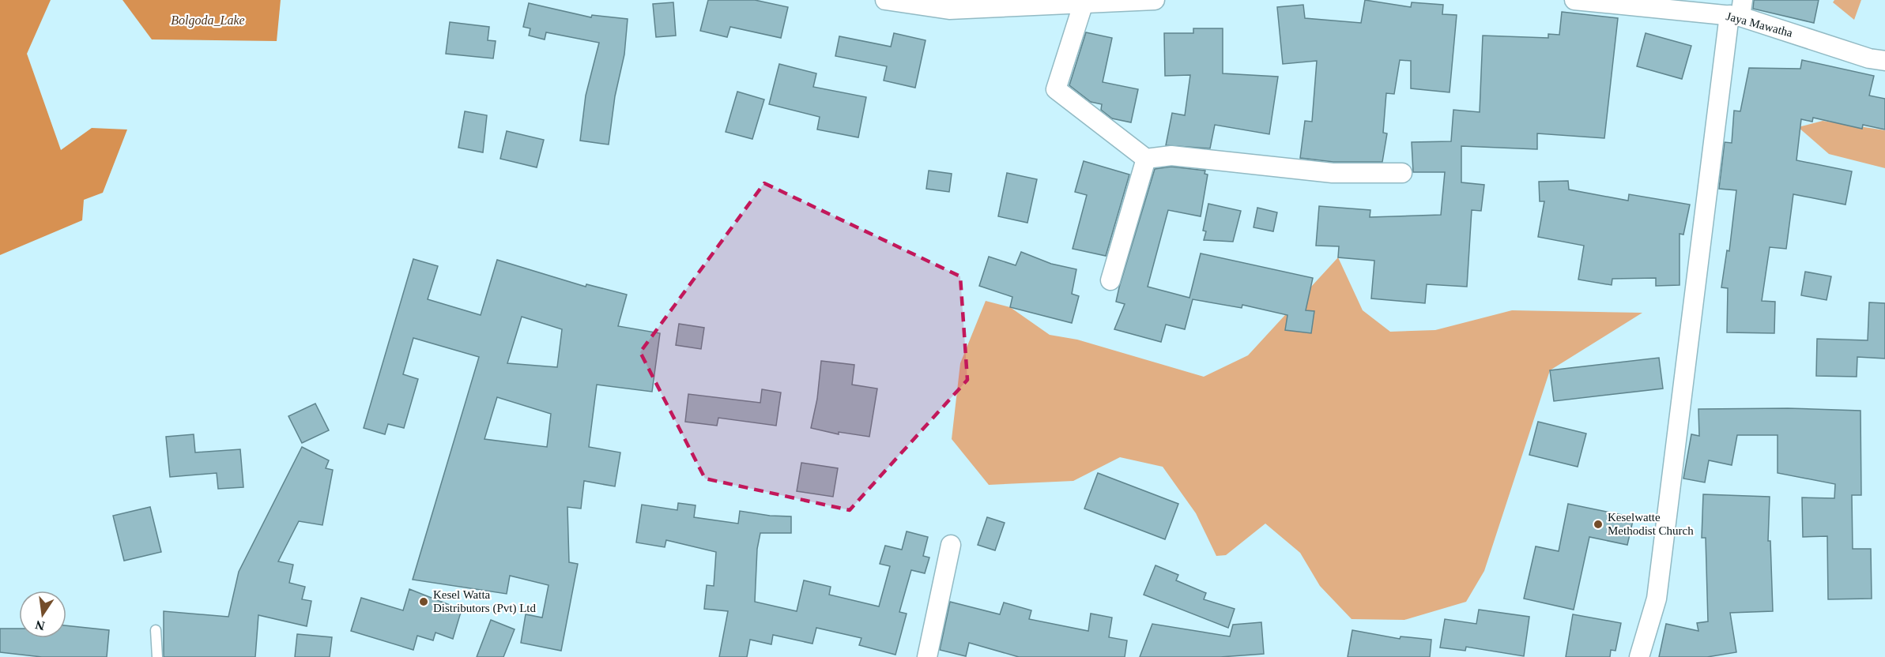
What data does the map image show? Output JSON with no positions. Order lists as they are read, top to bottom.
{
  "streets": {
    "street": ["Jaya Mawatha"]
  },
  "water": ["Bolgoda_Lake"],
  "places": ["Keselwatte Methodist Church", "Kesel Watta Distributors (Pvt) Ltd"],
  "north": "bottom"
}
